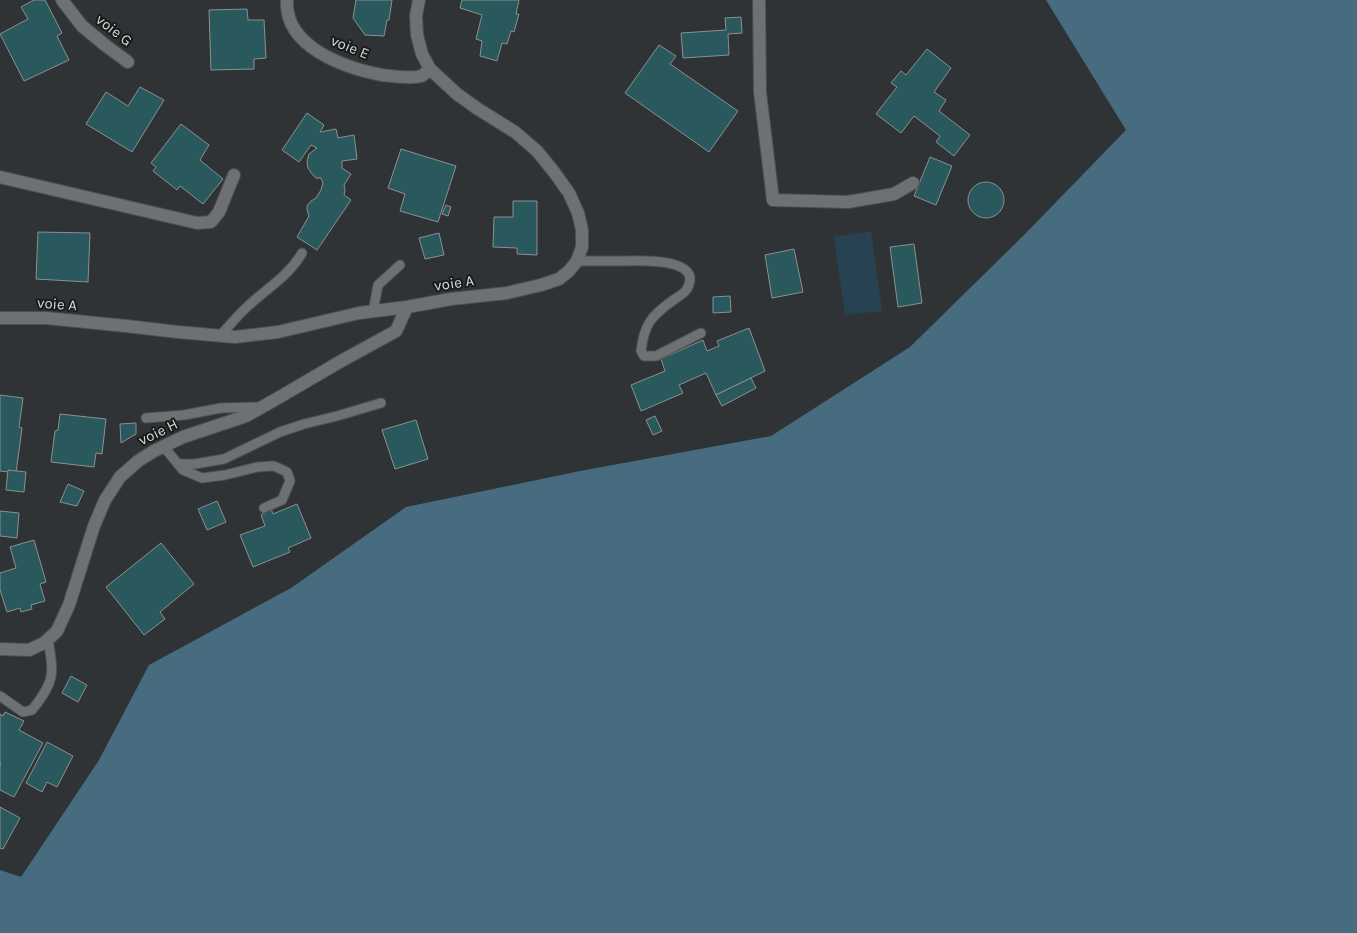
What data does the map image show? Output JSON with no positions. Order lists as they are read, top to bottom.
{
  "streets": {
    "street": [
      "voie G",
      "voie E",
      "voie A",
      "voie H"
    ]
  },
  "crossings": [
    ["voie A", "voie H"]
  ]
}
